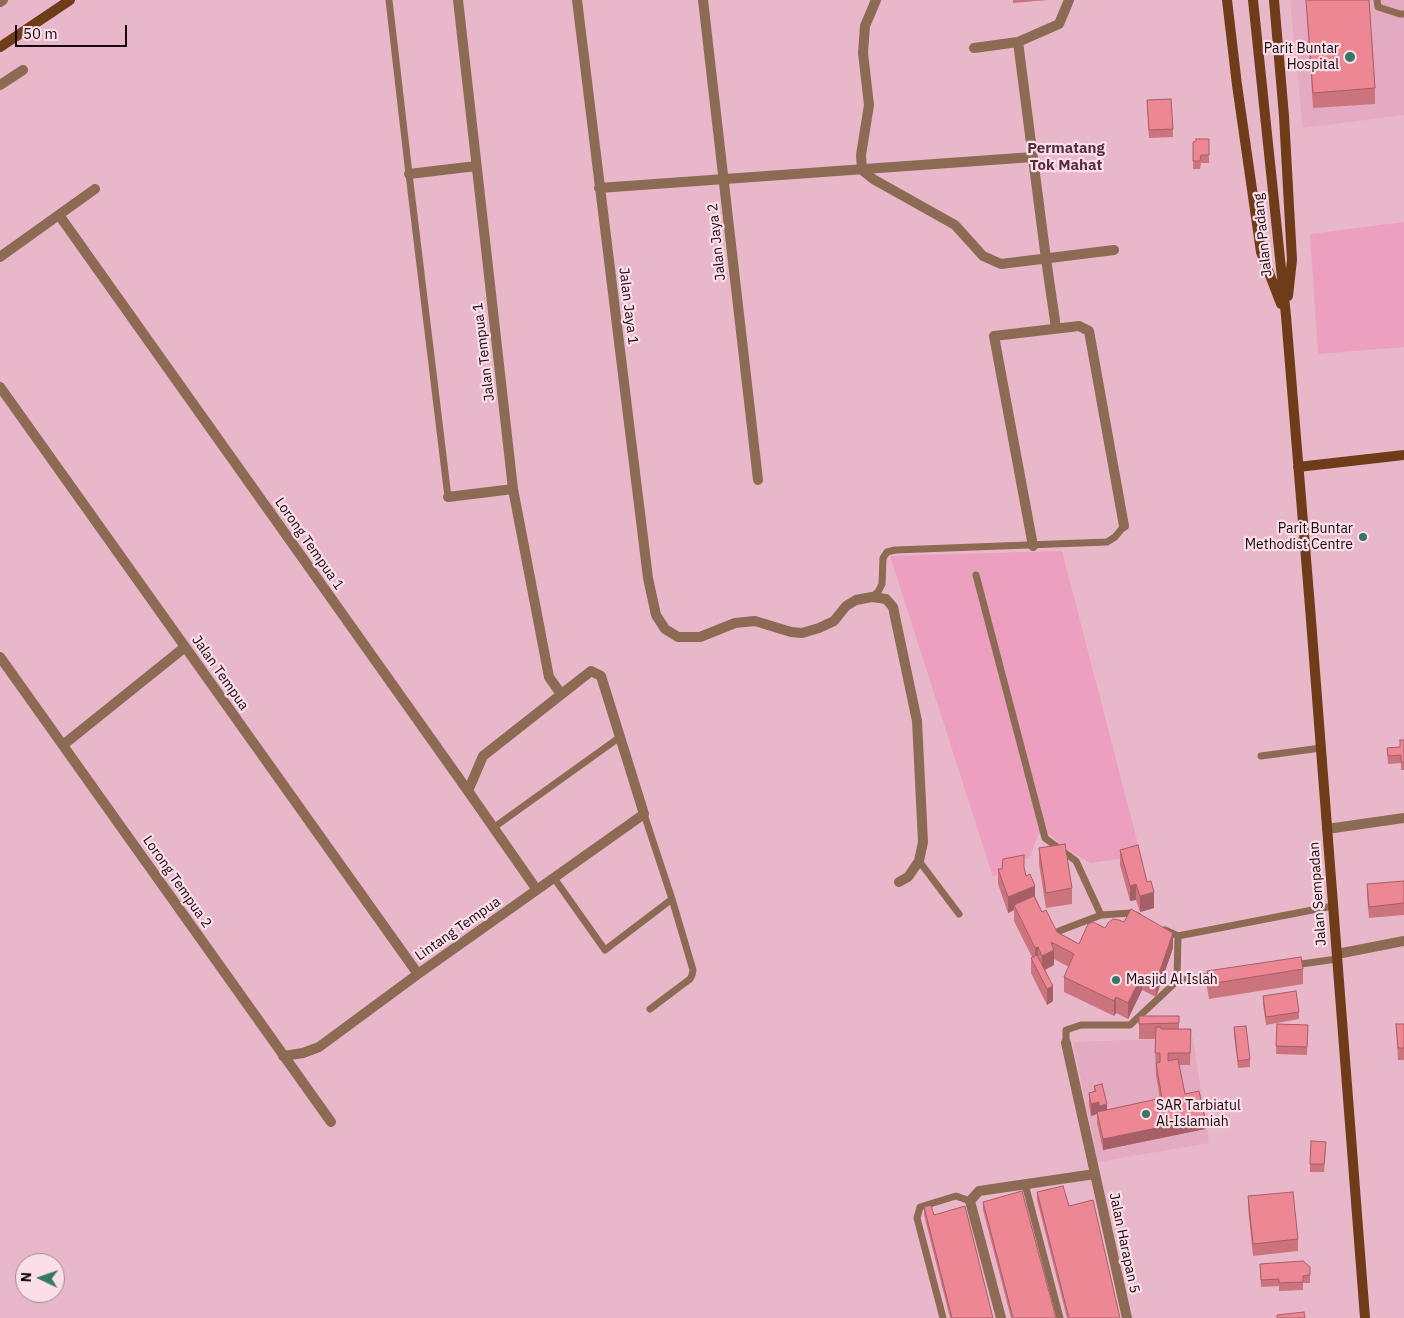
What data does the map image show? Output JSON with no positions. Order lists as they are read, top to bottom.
{
  "streets": {
    "street": [
      "Jalan Padang",
      "Jalan Jaya 2",
      "Jalan Jaya 1",
      "Jalan Tempua 1",
      "Lorong Tempua 1",
      "Jalan Tempua",
      "Lorong Tempua 2",
      "Jalan Sempadan",
      "Lintang Tempua",
      "Jalan Harapan 5"
    ]
  },
  "crossings": [
    ["Jalan Padang", "Jalan Sempadan"],
    ["Lorong Tempua 1", "Lintang Tempua"],
    ["Jalan Tempua", "Lintang Tempua"],
    ["Lorong Tempua 2", "Lintang Tempua"]
  ],
  "districts": ["Permatang Tok Mahat"],
  "places": [
    "Parit Buntar Hospital",
    "Parit Buntar Methodist Centre",
    "Masjid Al Islah",
    "SAR Tarbiatul Al-Islamiah"
  ],
  "scale_bar": "50 m",
  "north": "left"
}
